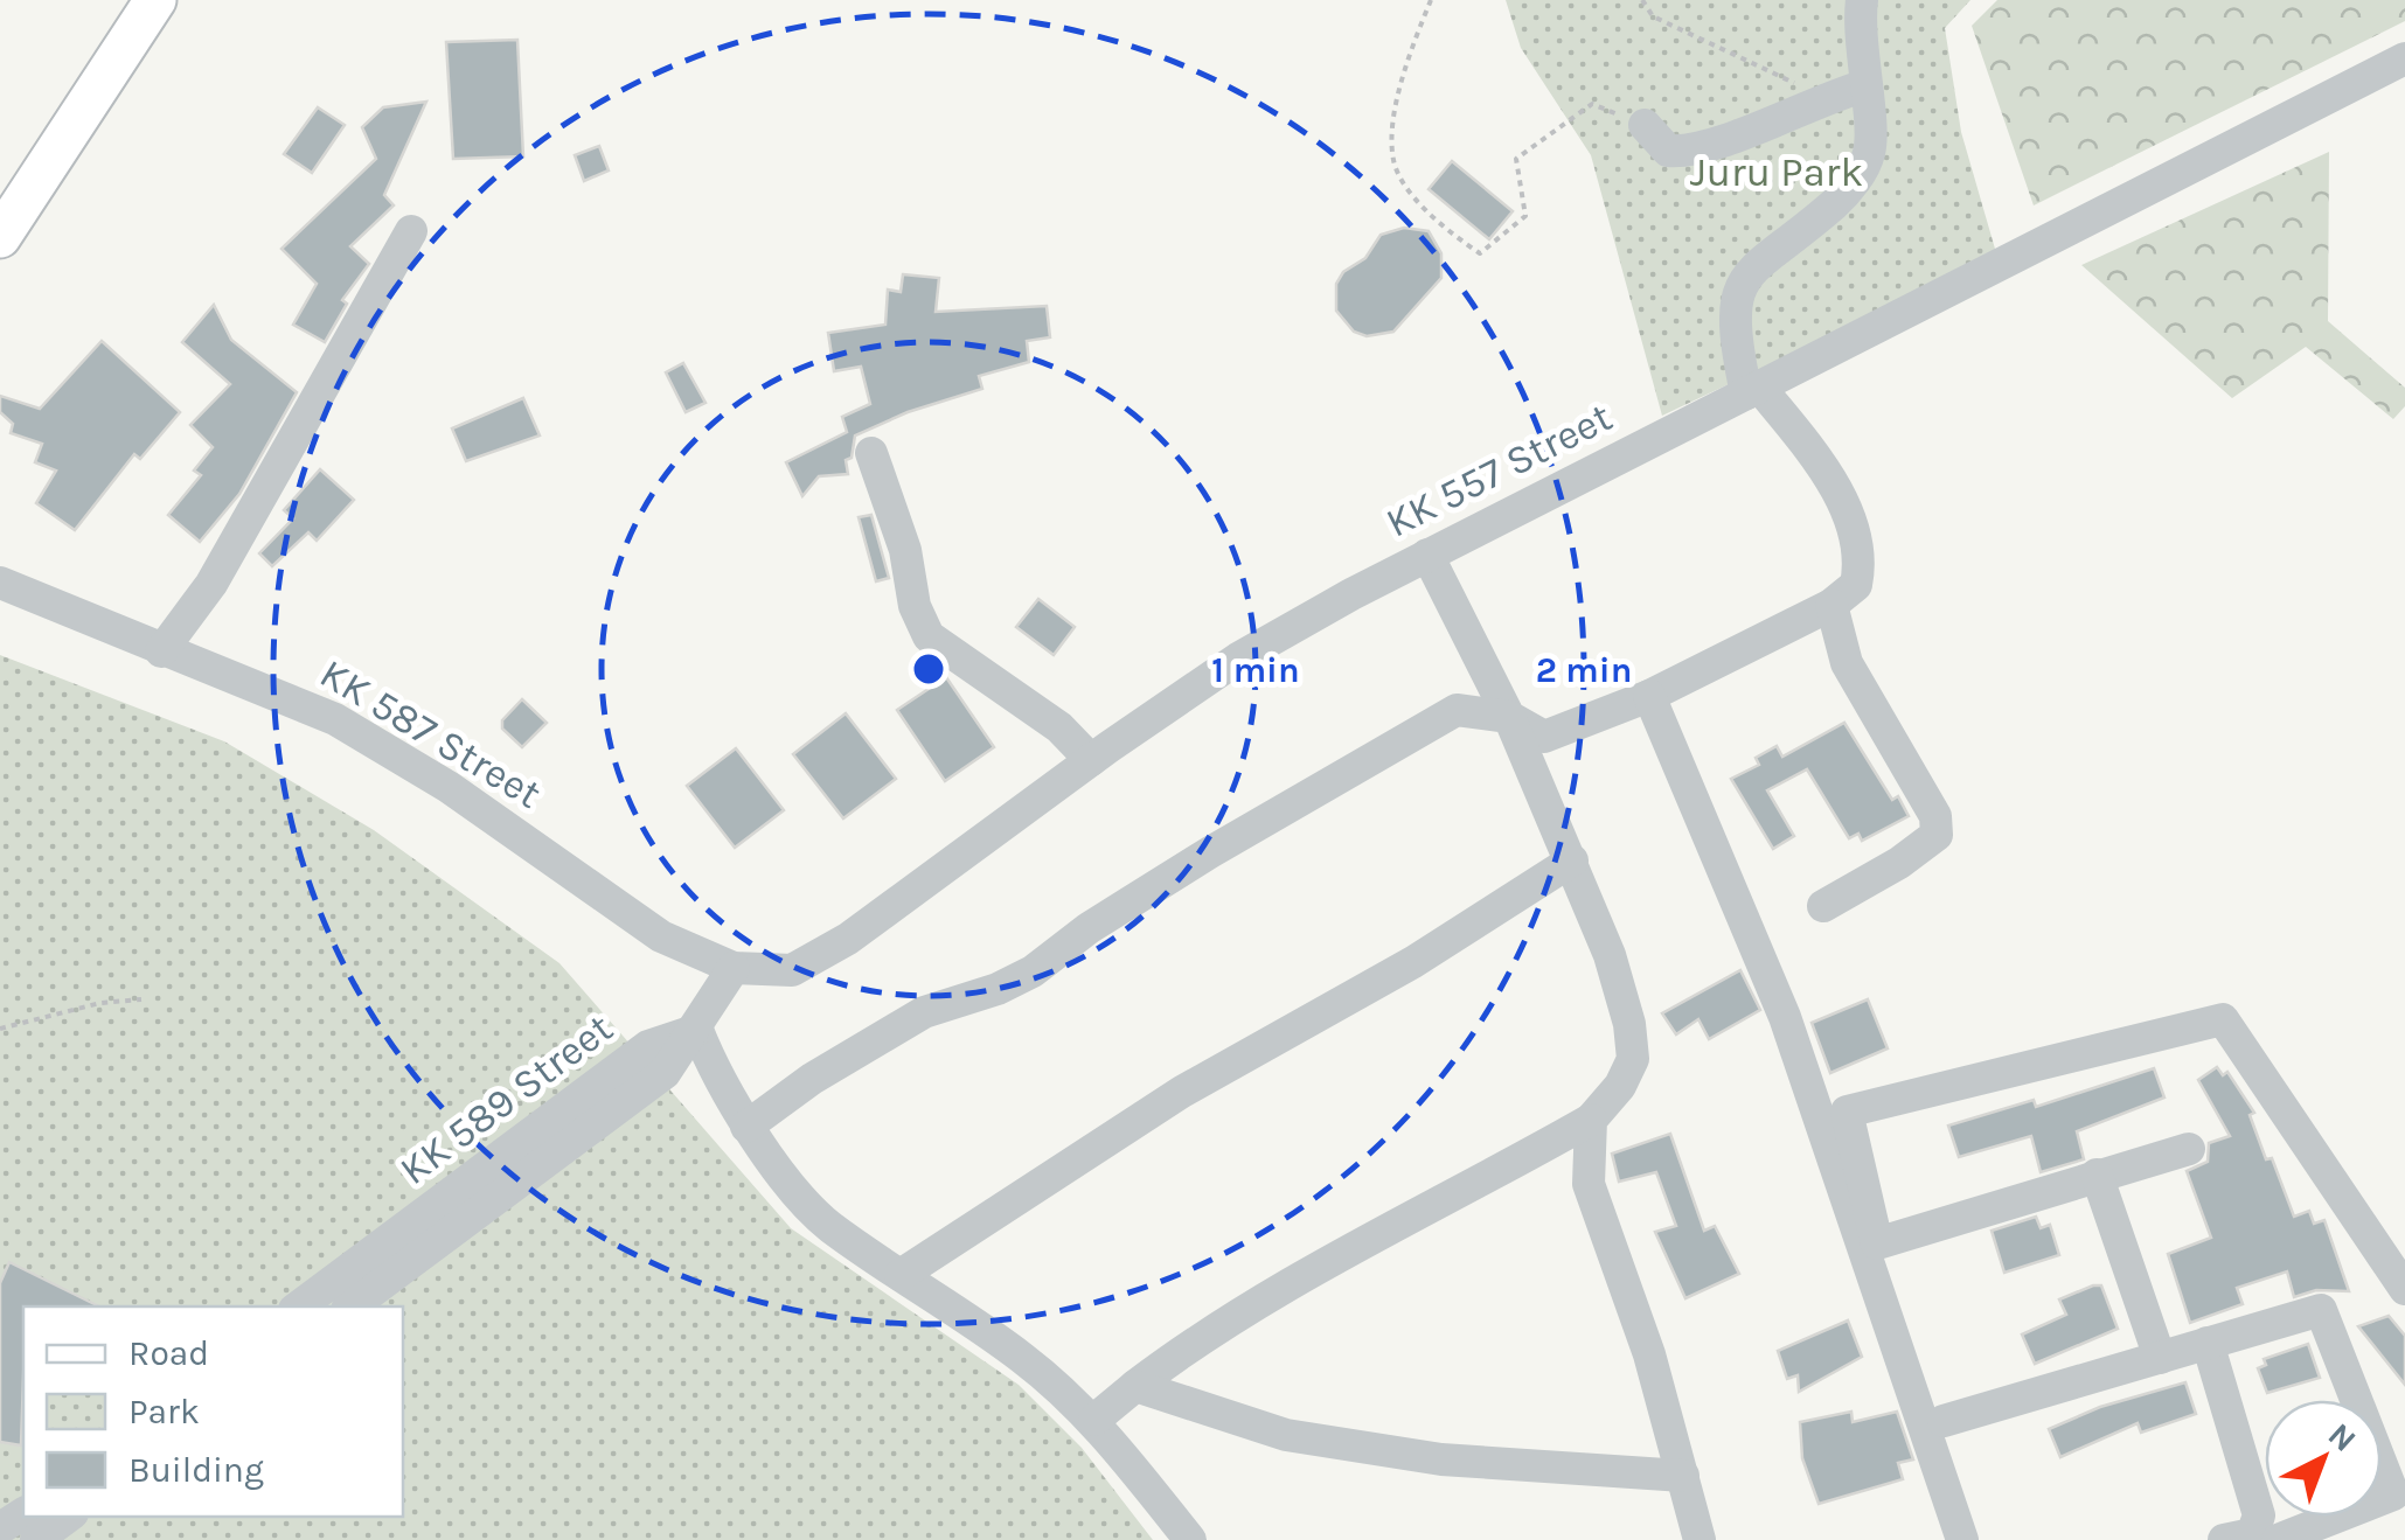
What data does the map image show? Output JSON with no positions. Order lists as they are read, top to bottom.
{
  "streets": {
    "street": ["KK 557 Street", "KK 587 Street", "KK 589 Street"]
  },
  "crossings": [
    ["KK 557 Street", "KK 587 Street"]
  ],
  "parks": ["Juru Park"],
  "legend": ["Road", "Park", "Building"],
  "north": "top right",
  "rings": ["1 min", "2 min"]
}
